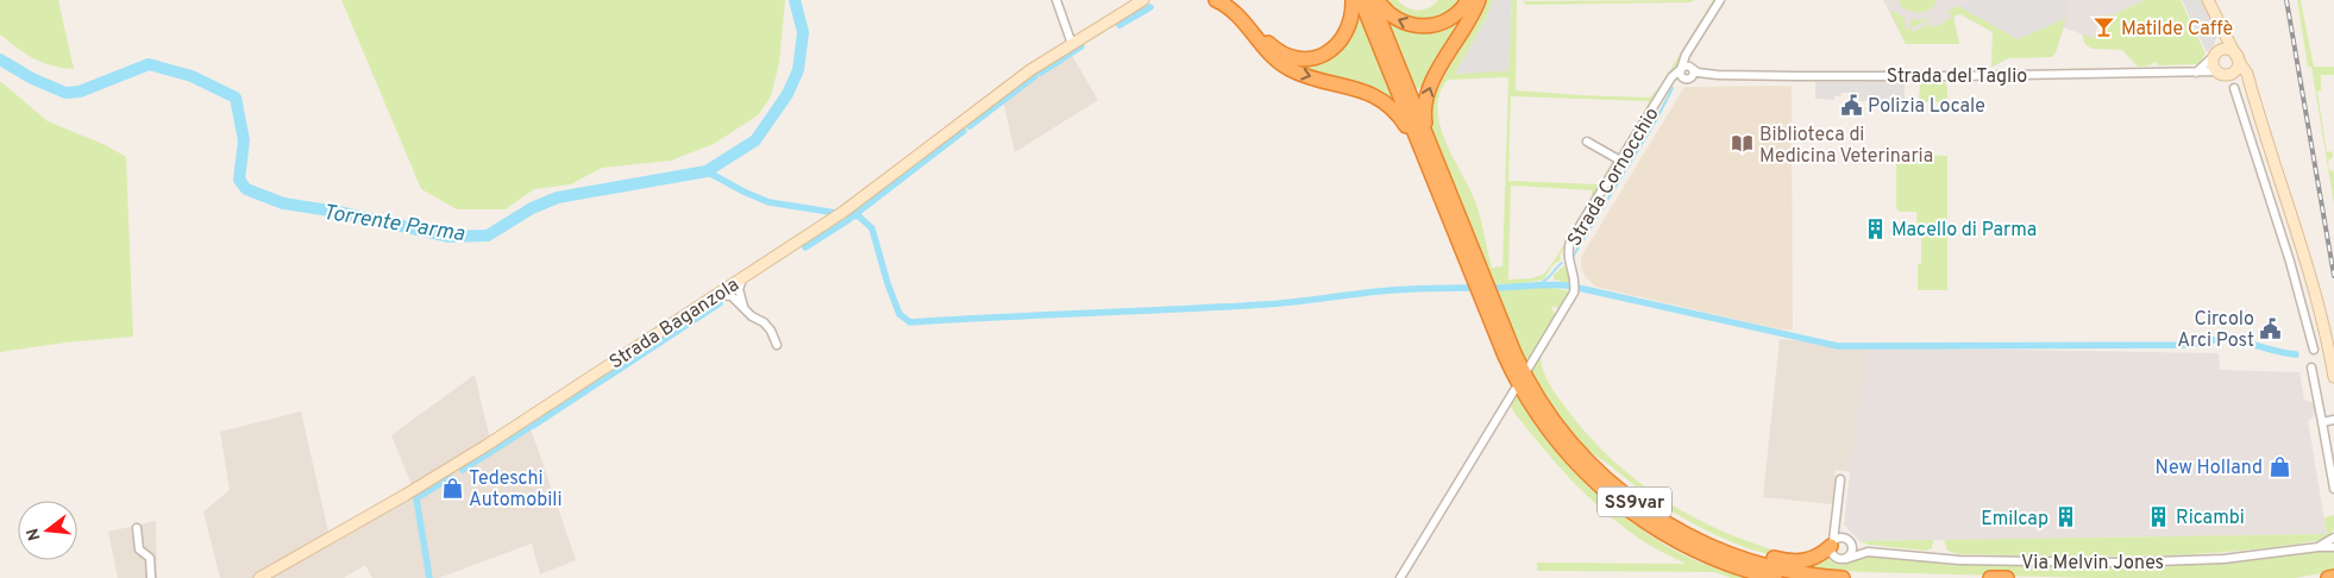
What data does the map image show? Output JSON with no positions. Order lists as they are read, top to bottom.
{
  "streets": {
    "highway": ["SS9var"],
    "main road": ["Strada Baganzola"],
    "street": ["Strada del Taglio", "Strada Cornocchio", "Via Melvin Jones"]
  },
  "crossings": [
    ["Strada del Taglio", "Strada Cornocchio"]
  ],
  "water": ["Torrente Parma"],
  "places": {
    "bar": ["Matilde Caffè"],
    "public building": ["Polizia Locale", "Circolo Arci Post"],
    "library": ["Biblioteca di Medicina Veterinaria"],
    "building": ["Macello di Parma", "Ricambi", "Emilcap"],
    "shop": ["New Holland", "Tedeschi Automobili"]
  },
  "north": "left"
}
